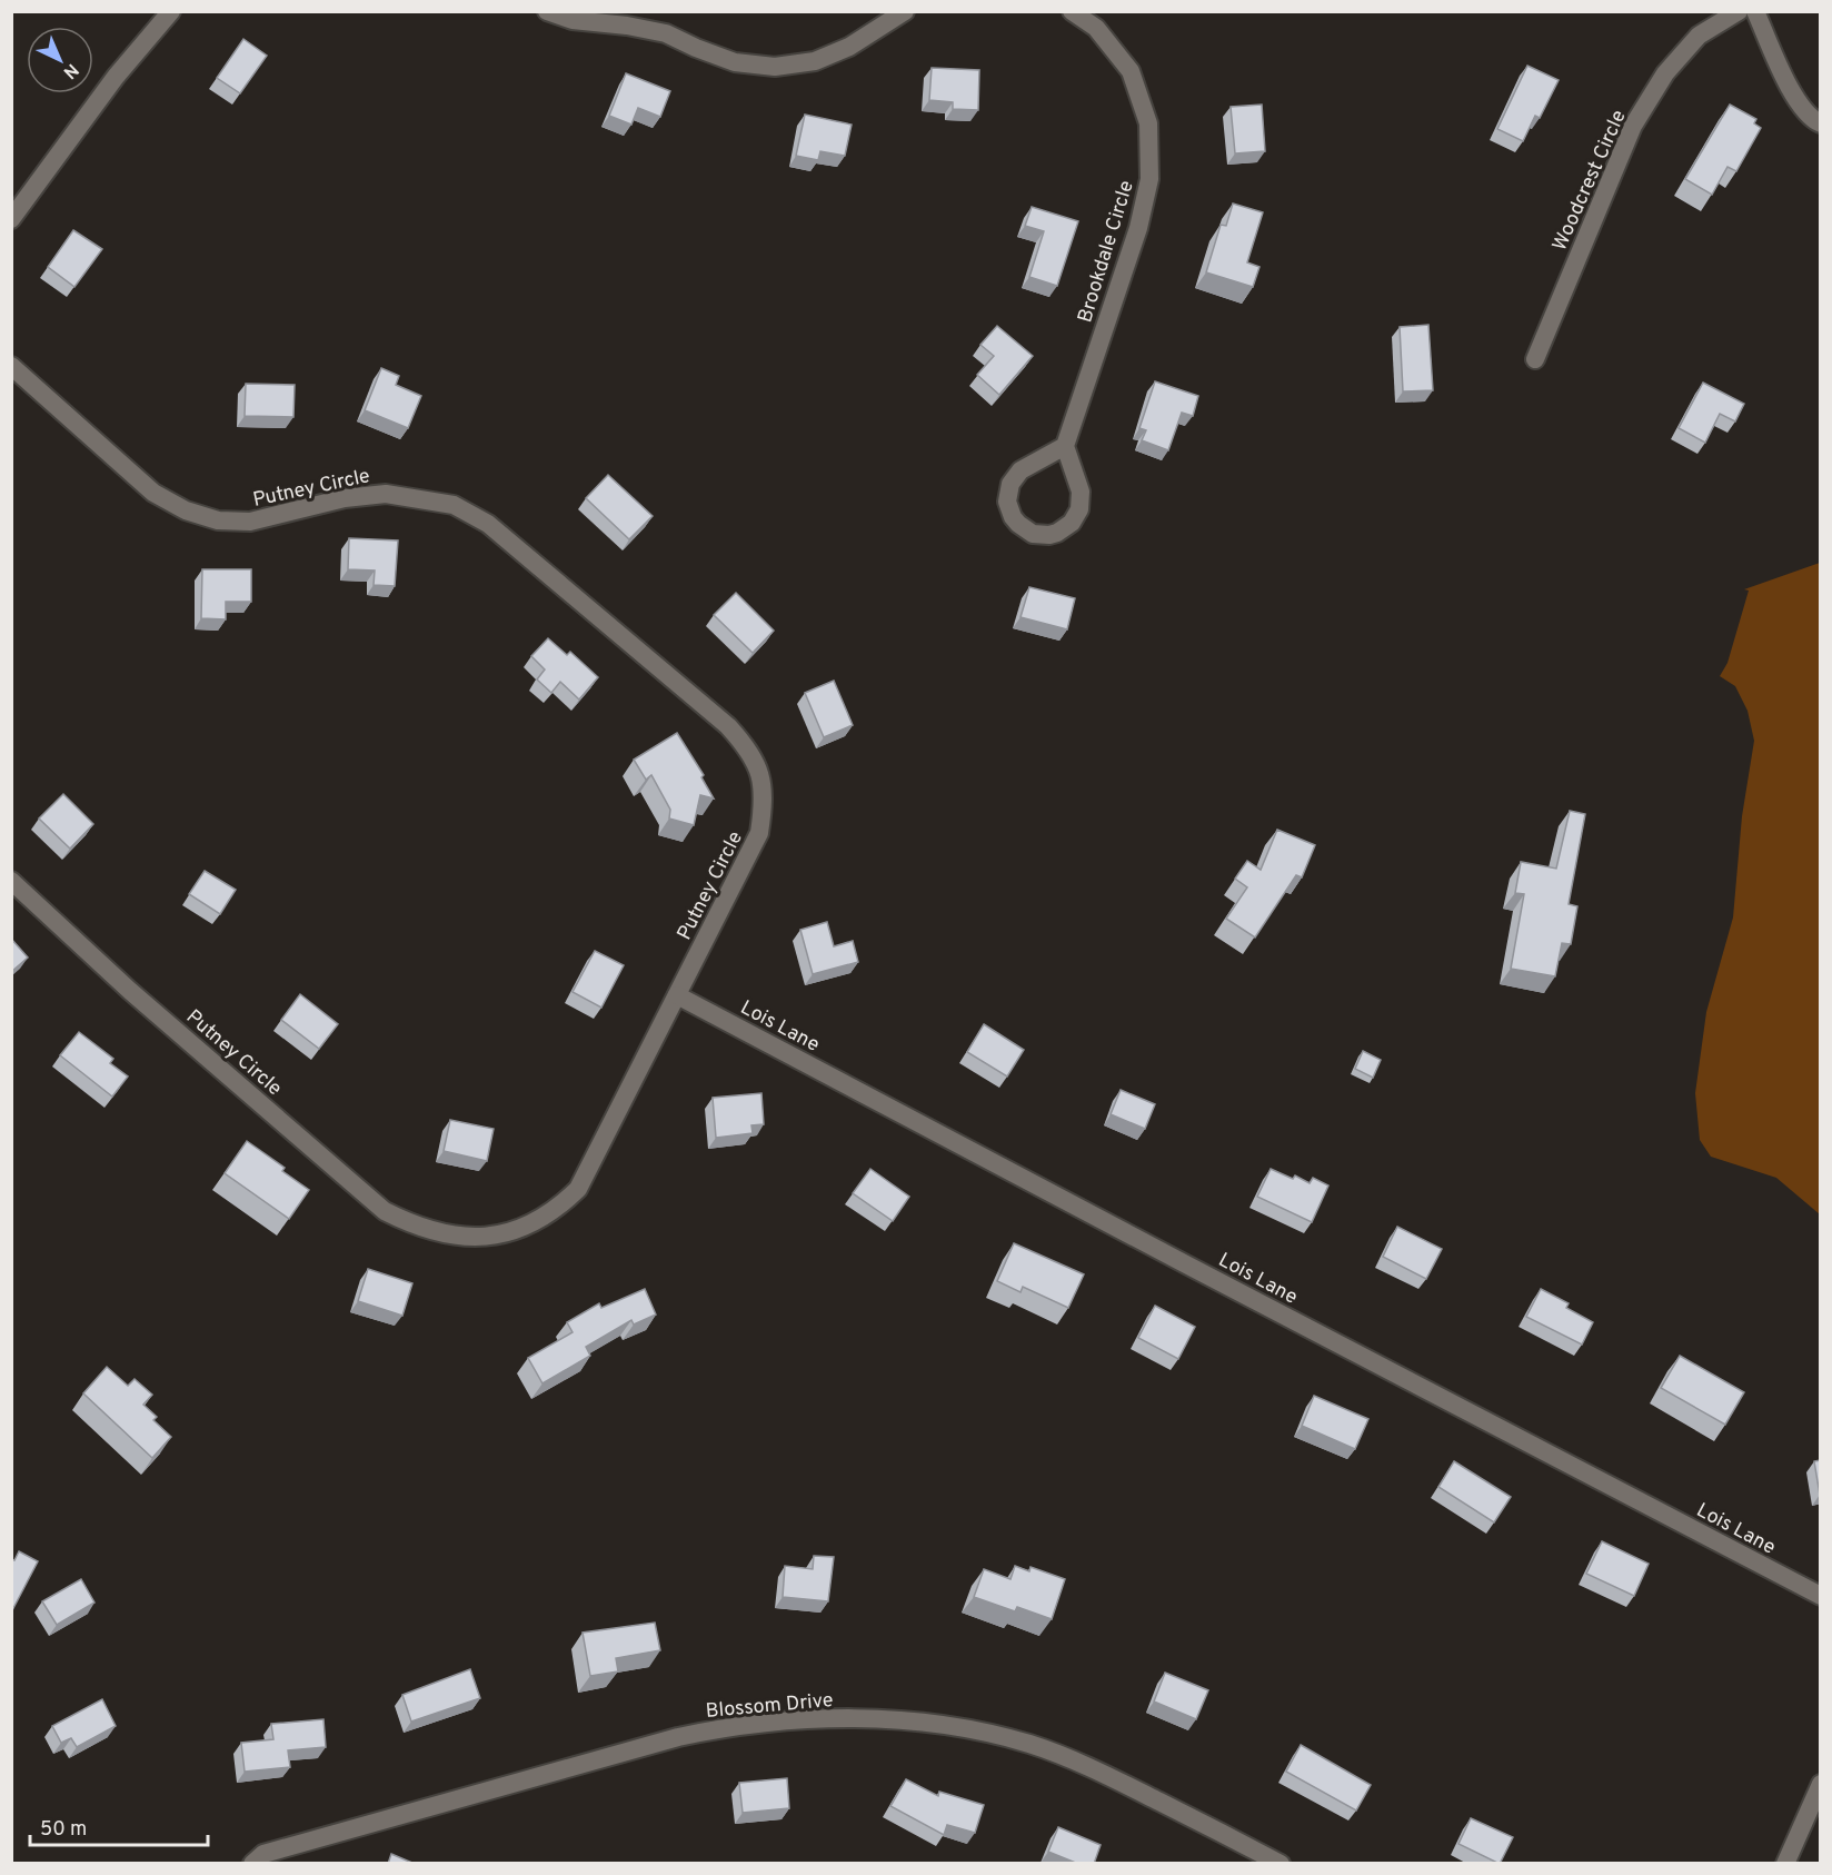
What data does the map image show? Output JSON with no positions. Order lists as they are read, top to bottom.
{
  "streets": {
    "street": [
      "Woodcrest Circle",
      "Brookdale Circle",
      "Putney Circle",
      "Lois Lane",
      "Blossom Drive"
    ]
  },
  "crossings": [
    ["Putney Circle", "Lois Lane"]
  ],
  "scale_bar": "50 m",
  "north": "bottom right"
}
